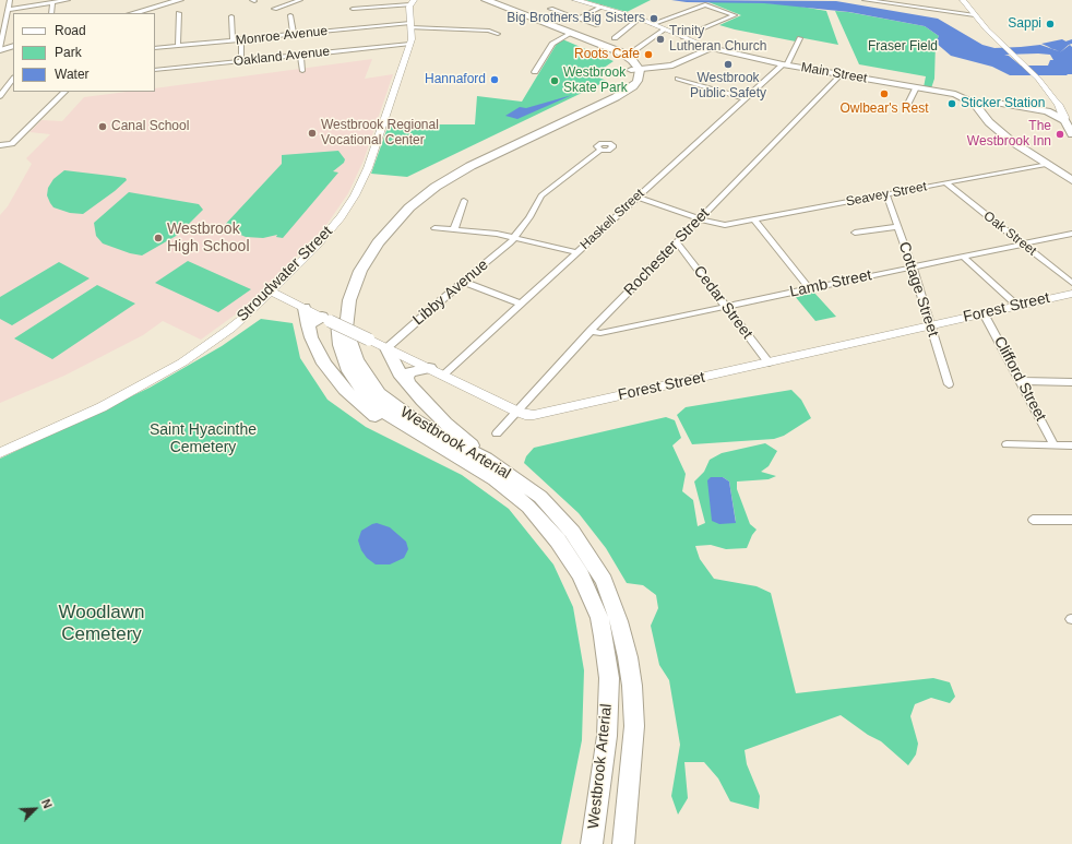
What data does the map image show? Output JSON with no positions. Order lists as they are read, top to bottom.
{
  "streets": {
    "highway": ["Westbrook Arterial"],
    "main road": ["Main Street", "Stroudwater Street", "Forest Street"],
    "street": [
      "Monroe Avenue",
      "Oakland Avenue",
      "Seavey Street",
      "Haskell Street",
      "Oak Street",
      "Rochester Street",
      "Lamb Street",
      "Cottage Street",
      "Libby Avenue",
      "Cedar Street",
      "Clifford Street"
    ]
  },
  "crossings": [
    ["Monroe Avenue", "Stroudwater Street"],
    ["Oakland Avenue", "Stroudwater Street"],
    ["Main Street", "Seavey Street"],
    ["Main Street", "Haskell Street"],
    ["Main Street", "Rochester Street"],
    ["Seavey Street", "Oak Street"],
    ["Seavey Street", "Rochester Street"],
    ["Seavey Street", "Cottage Street"],
    ["Haskell Street", "Forest Street"],
    ["Oak Street", "Lamb Street"],
    ["Rochester Street", "Lamb Street"],
    ["Rochester Street", "Cedar Street"],
    ["Rochester Street", "Forest Street"],
    ["Stroudwater Street", "Forest Street"],
    ["Lamb Street", "Cottage Street"],
    ["Lamb Street", "Cedar Street"],
    ["Cottage Street", "Forest Street"],
    ["Libby Avenue", "Forest Street"],
    ["Cedar Street", "Forest Street"],
    ["Forest Street", "Clifford Street"]
  ],
  "parks": ["Fraser Field", "Saint Hyacinthe Cemetery", "Woodlawn Cemetery"],
  "places": [
    "Big Brothers Big Sisters",
    "Sappi",
    "Trinity Lutheran Church",
    "Roots Cafe",
    "Westbrook Public Safety",
    "Hannaford",
    "Westbrook Skate Park",
    "Owlbear's Rest",
    "Sticker Station",
    "Canal School",
    "Westbrook Regional Vocational Center",
    "The Westbrook Inn",
    "Westbrook High School"
  ],
  "legend": ["Road", "Park", "Water"],
  "north": "top right"
}
